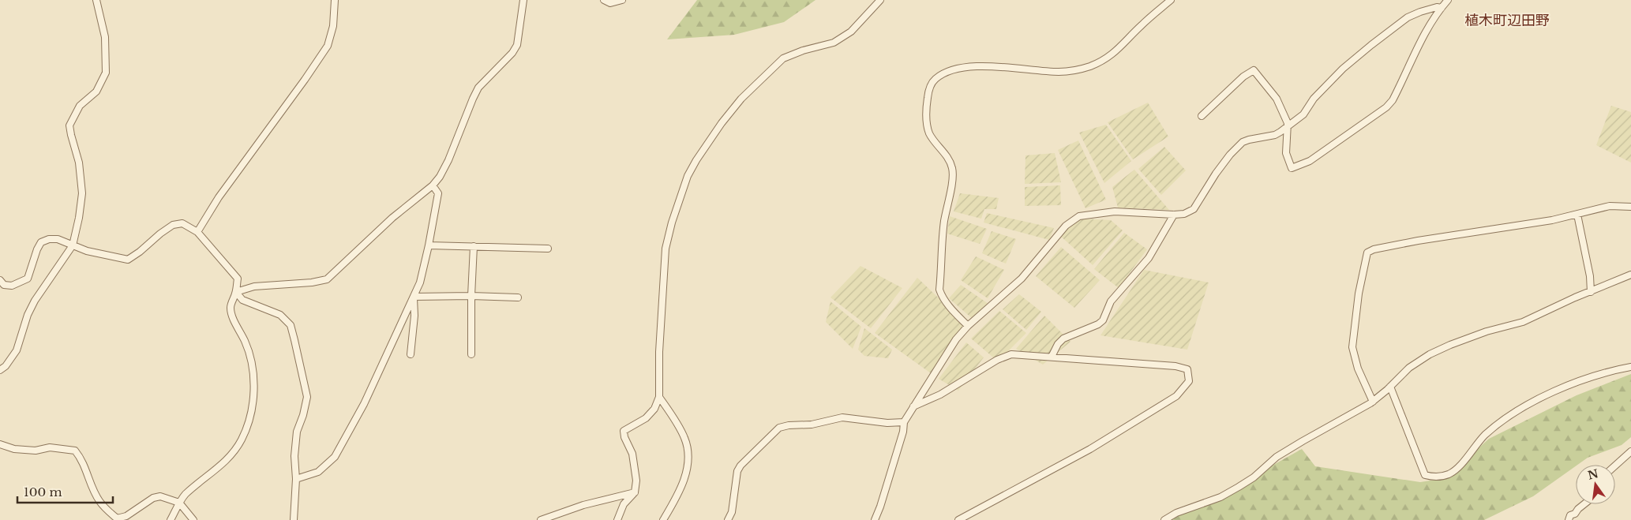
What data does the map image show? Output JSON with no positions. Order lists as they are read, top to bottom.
{
  "districts": ["植木町辺田野"],
  "scale_bar": "100 m",
  "north": "top"
}
